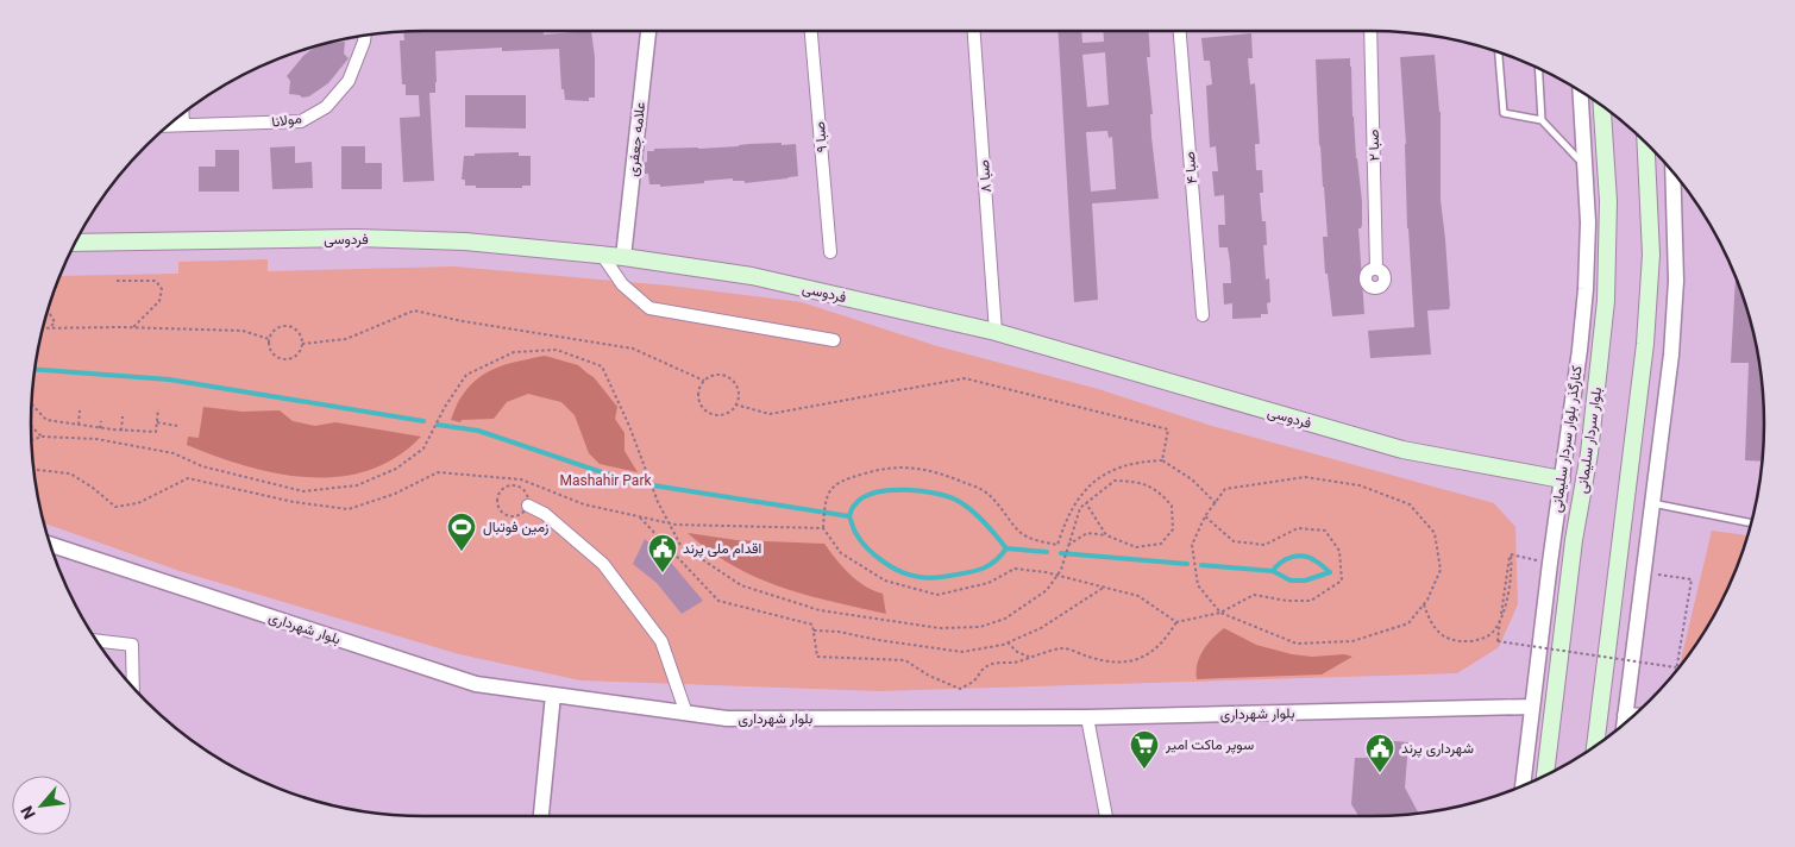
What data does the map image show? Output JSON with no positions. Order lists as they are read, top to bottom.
{
  "streets": {
    "main road": ["فردوسی", "بلوار سردار سلیمانی"],
    "street": [
      "مولانا",
      "صبا ۹",
      "علامه جعفری",
      "صبا ۲",
      "صبا ۴",
      "صبا ۸",
      "کنارگذر بلوار سردار سلیمانی",
      "بلوار شهرداری"
    ]
  },
  "crossings": [
    ["علامه جعفری", "فردوسی"],
    ["صبا ۸", "فردوسی"],
    ["فردوسی", "کنارگذر بلوار سردار سلیمانی"],
    ["کنارگذر بلوار سردار سلیمانی", "بلوار شهرداری"]
  ],
  "parks": ["Mashahir Park"],
  "places": {
    "sports": ["زمین فوتبال"],
    "public building": ["اقدام ملی پرند", "شهرداری پرند"],
    "supermarket": ["سوپر ماکت امیر"]
  },
  "north": "bottom left"
}
